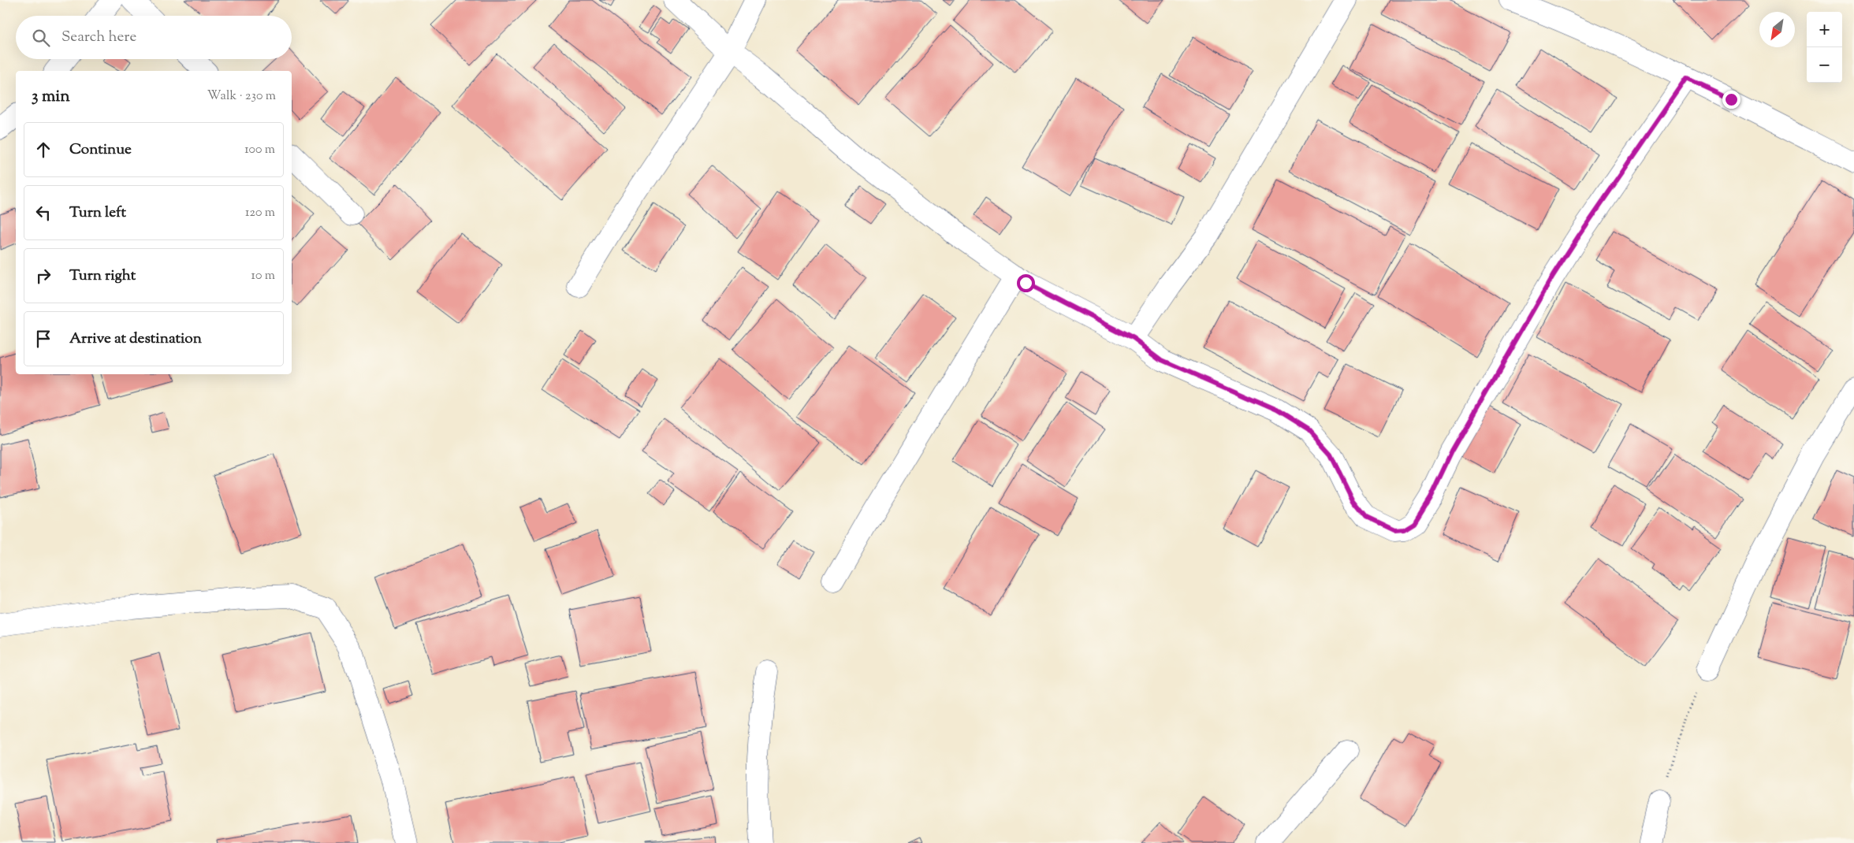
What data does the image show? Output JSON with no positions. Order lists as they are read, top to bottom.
{
  "north": "bottom left",
  "page": {
    "map_buttons": ["+", "−"],
    "search": "Search here",
    "heading": ["3 min", "Walk · 230 m"],
    "list": [
      ["Continue", "100 m"],
      ["Turn left", "120 m"],
      ["Turn right", "10 m"],
      "Arrive at destination"
    ]
  }
}
